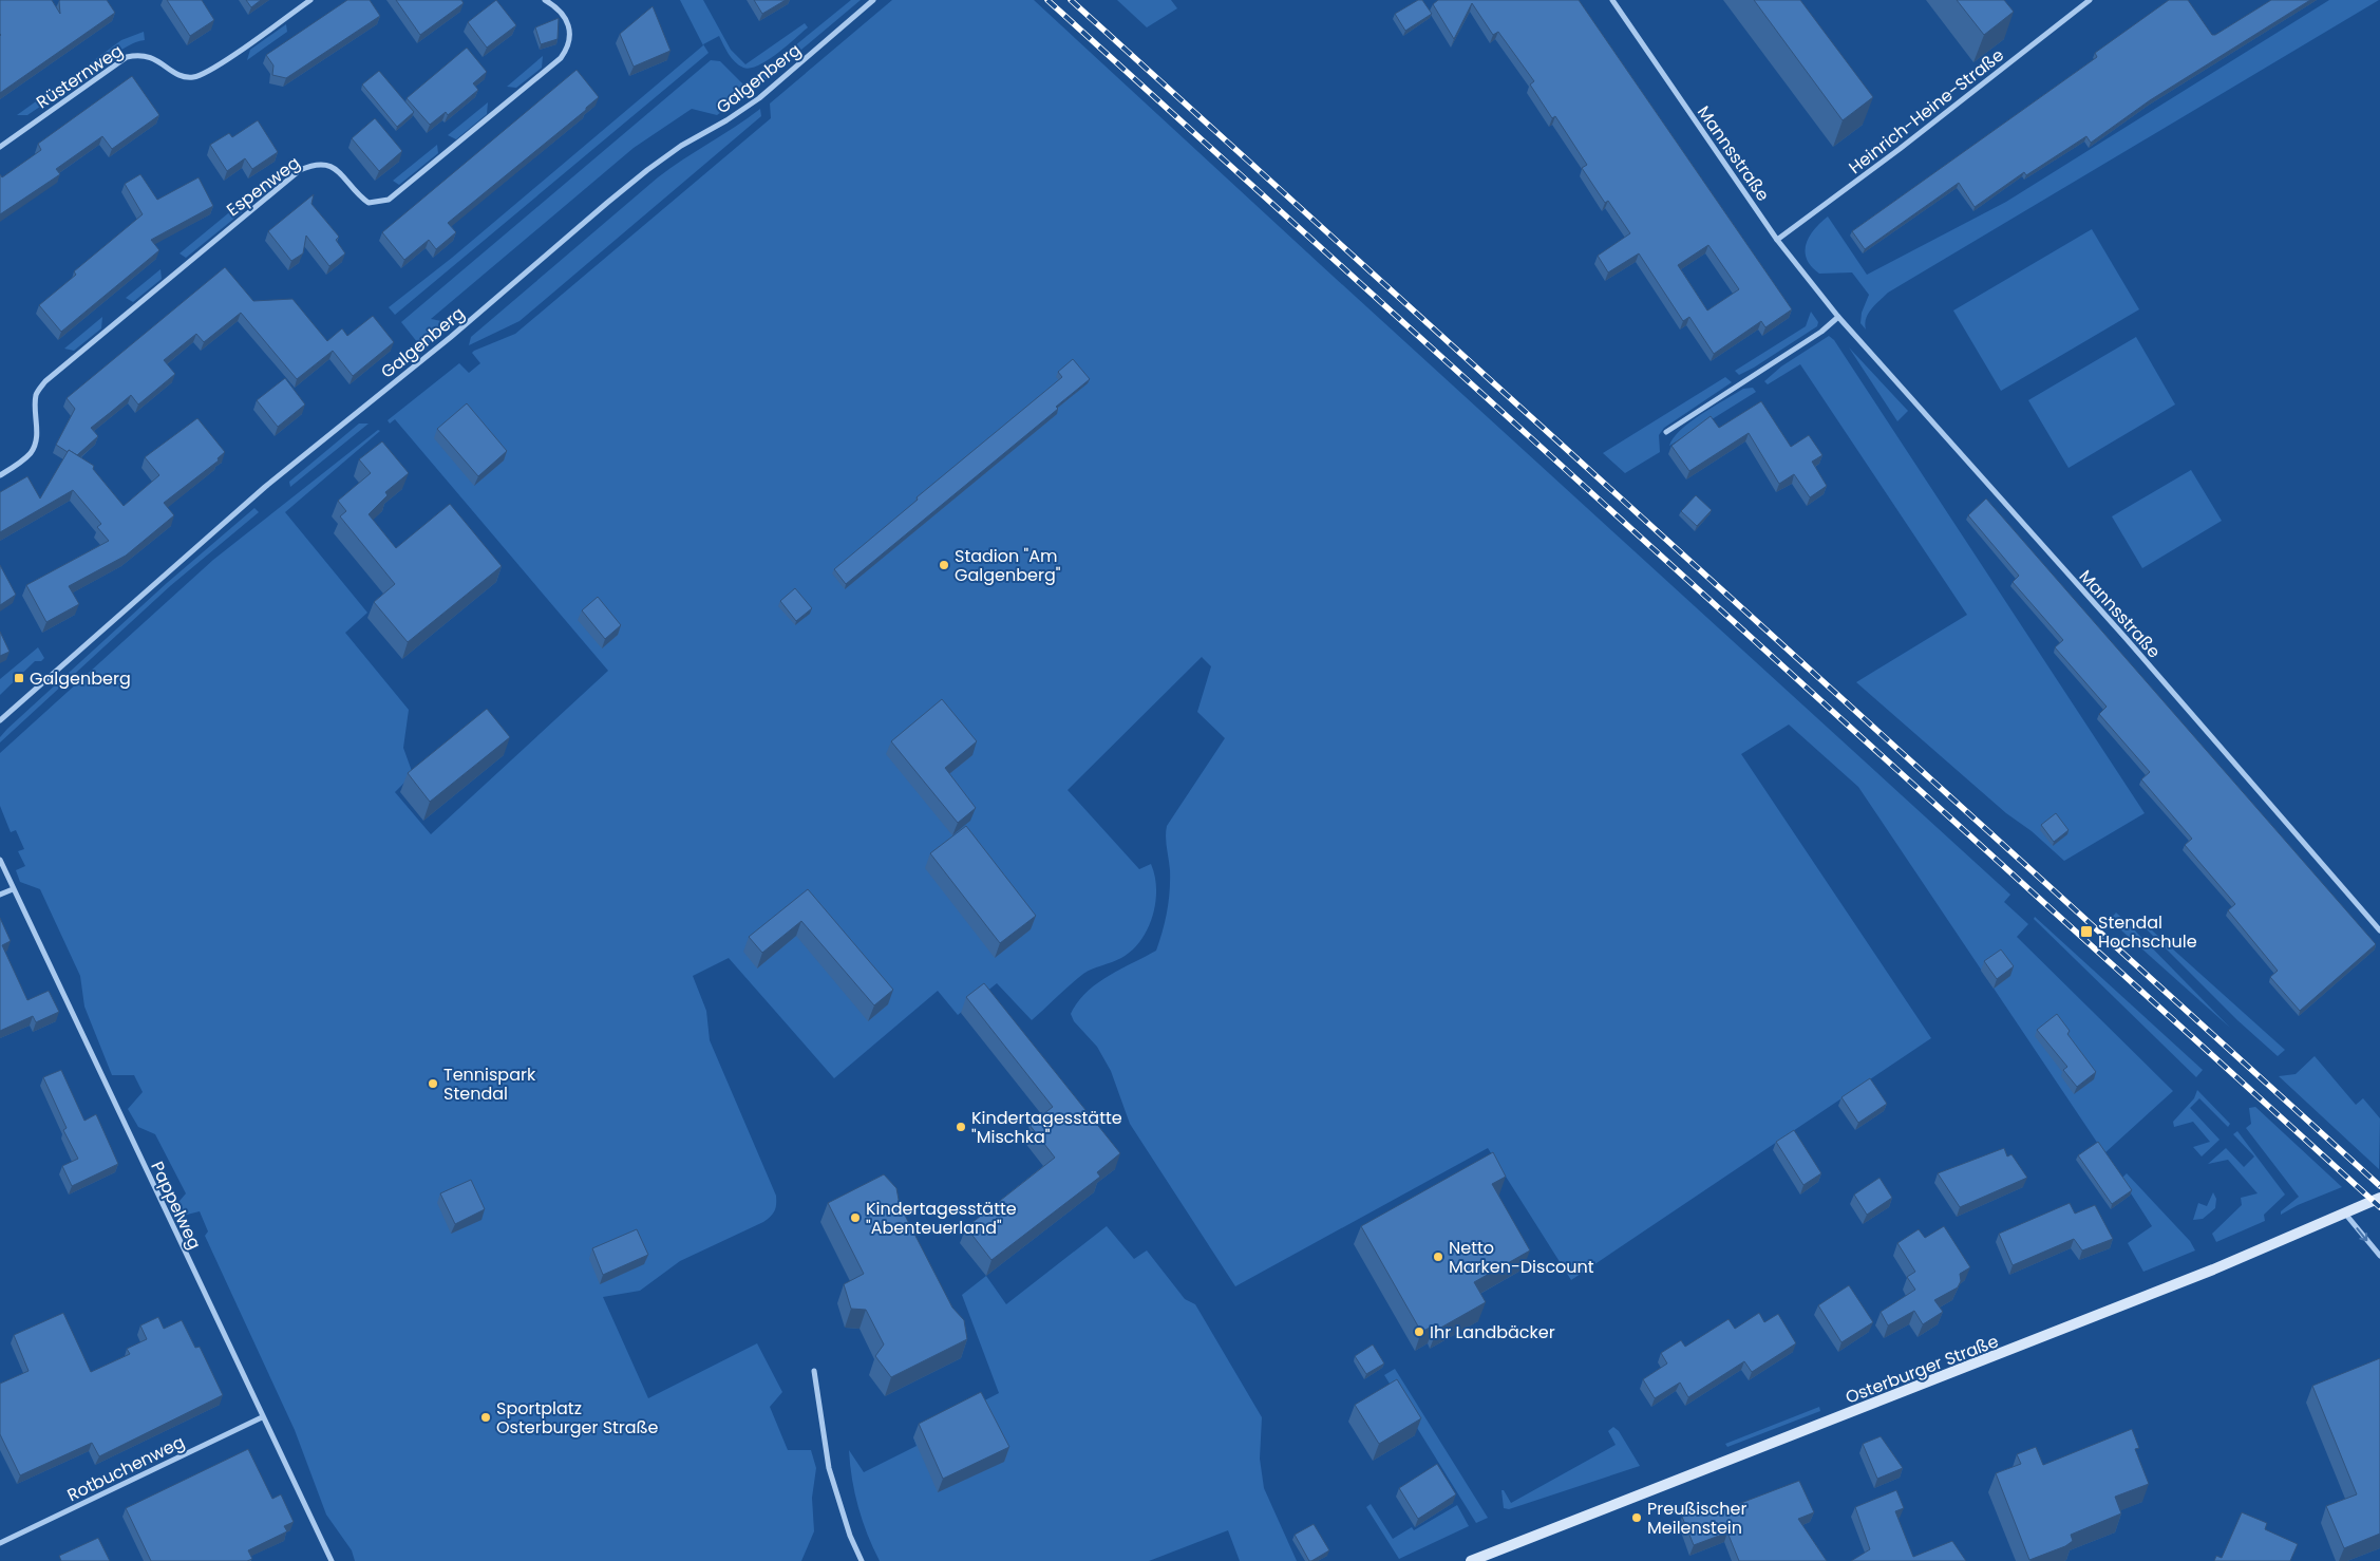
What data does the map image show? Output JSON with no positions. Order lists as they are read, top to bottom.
{
  "streets": {
    "street": [
      "Rüsternweg",
      "Galgenberg",
      "Heinrich-Heine-Straße",
      "Mannsstraße",
      "Espenweg",
      "Pappelweg",
      "Osterburger Straße",
      "Rotbuchenweg"
    ]
  },
  "crossings": [
    ["Heinrich-Heine-Straße", "Mannsstraße"],
    ["Pappelweg", "Rotbuchenweg"]
  ],
  "places": {
    "other": [
      "Stadion \"Am Galgenberg\"",
      "Tennispark Stendal",
      "Kindertagesstätte \"Mischka\"",
      "Kindertagesstätte \"Abenteuerland\"",
      "Netto Marken-Discount",
      "Ihr Landbäcker",
      "Sportplatz Osterburger Straße",
      "Preußischer Meilenstein"
    ],
    "transit": ["Galgenberg", "Stendal Hochschule"]
  }
}
